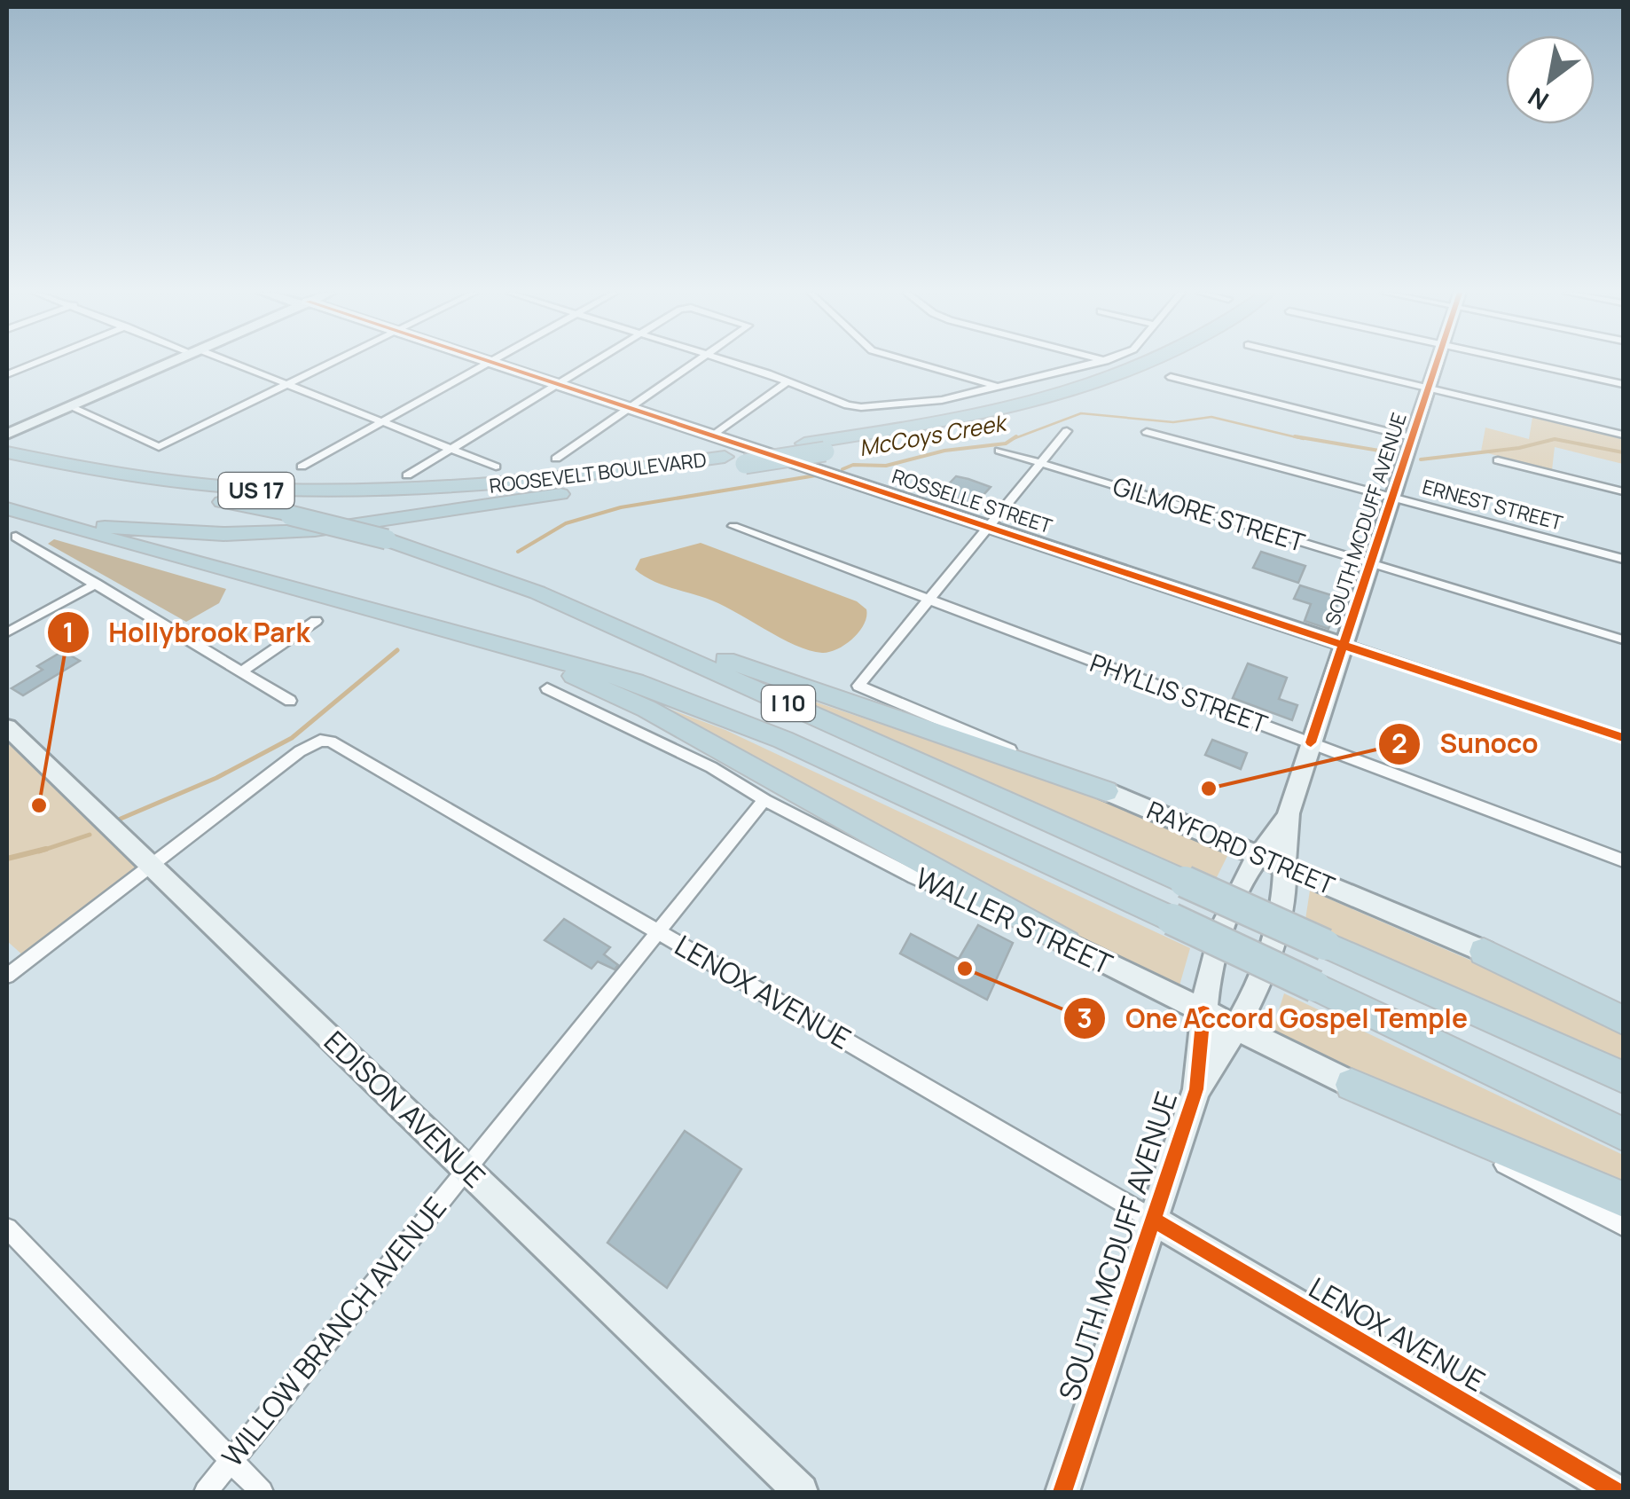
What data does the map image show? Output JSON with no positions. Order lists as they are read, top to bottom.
{
  "streets": {
    "highway": ["ROOSEVELT BOULEVARD", "US 17", "I 10"],
    "main road": [
      "ROSSELLE STREET",
      "SOUTH MCDUFF AVENUE",
      "RAYFORD STREET",
      "WALLER STREET",
      "LENOX AVENUE",
      "EDISON AVENUE"
    ],
    "street": [
      "ERNEST STREET",
      "GILMORE STREET",
      "PHYLLIS STREET",
      "WILLOW BRANCH AVENUE"
    ]
  },
  "crossings": [
    ["ROOSEVELT BOULEVARD", "I 10"],
    ["ROSSELLE STREET", "SOUTH MCDUFF AVENUE"],
    ["ERNEST STREET", "SOUTH MCDUFF AVENUE"],
    ["GILMORE STREET", "SOUTH MCDUFF AVENUE"],
    ["SOUTH MCDUFF AVENUE", "PHYLLIS STREET"],
    ["SOUTH MCDUFF AVENUE", "RAYFORD STREET"],
    ["SOUTH MCDUFF AVENUE", "WALLER STREET"],
    ["SOUTH MCDUFF AVENUE", "LENOX AVENUE"],
    ["PHYLLIS STREET", "RAYFORD STREET"],
    ["WALLER STREET", "WILLOW BRANCH AVENUE"],
    ["LENOX AVENUE", "EDISON AVENUE"],
    ["LENOX AVENUE", "WILLOW BRANCH AVENUE"],
    ["EDISON AVENUE", "WILLOW BRANCH AVENUE"]
  ],
  "water": ["McCoys Creek"],
  "places": ["Sunoco", "Hollybrook Park", "One Accord Gospel Temple"],
  "north": "bottom left"
}
